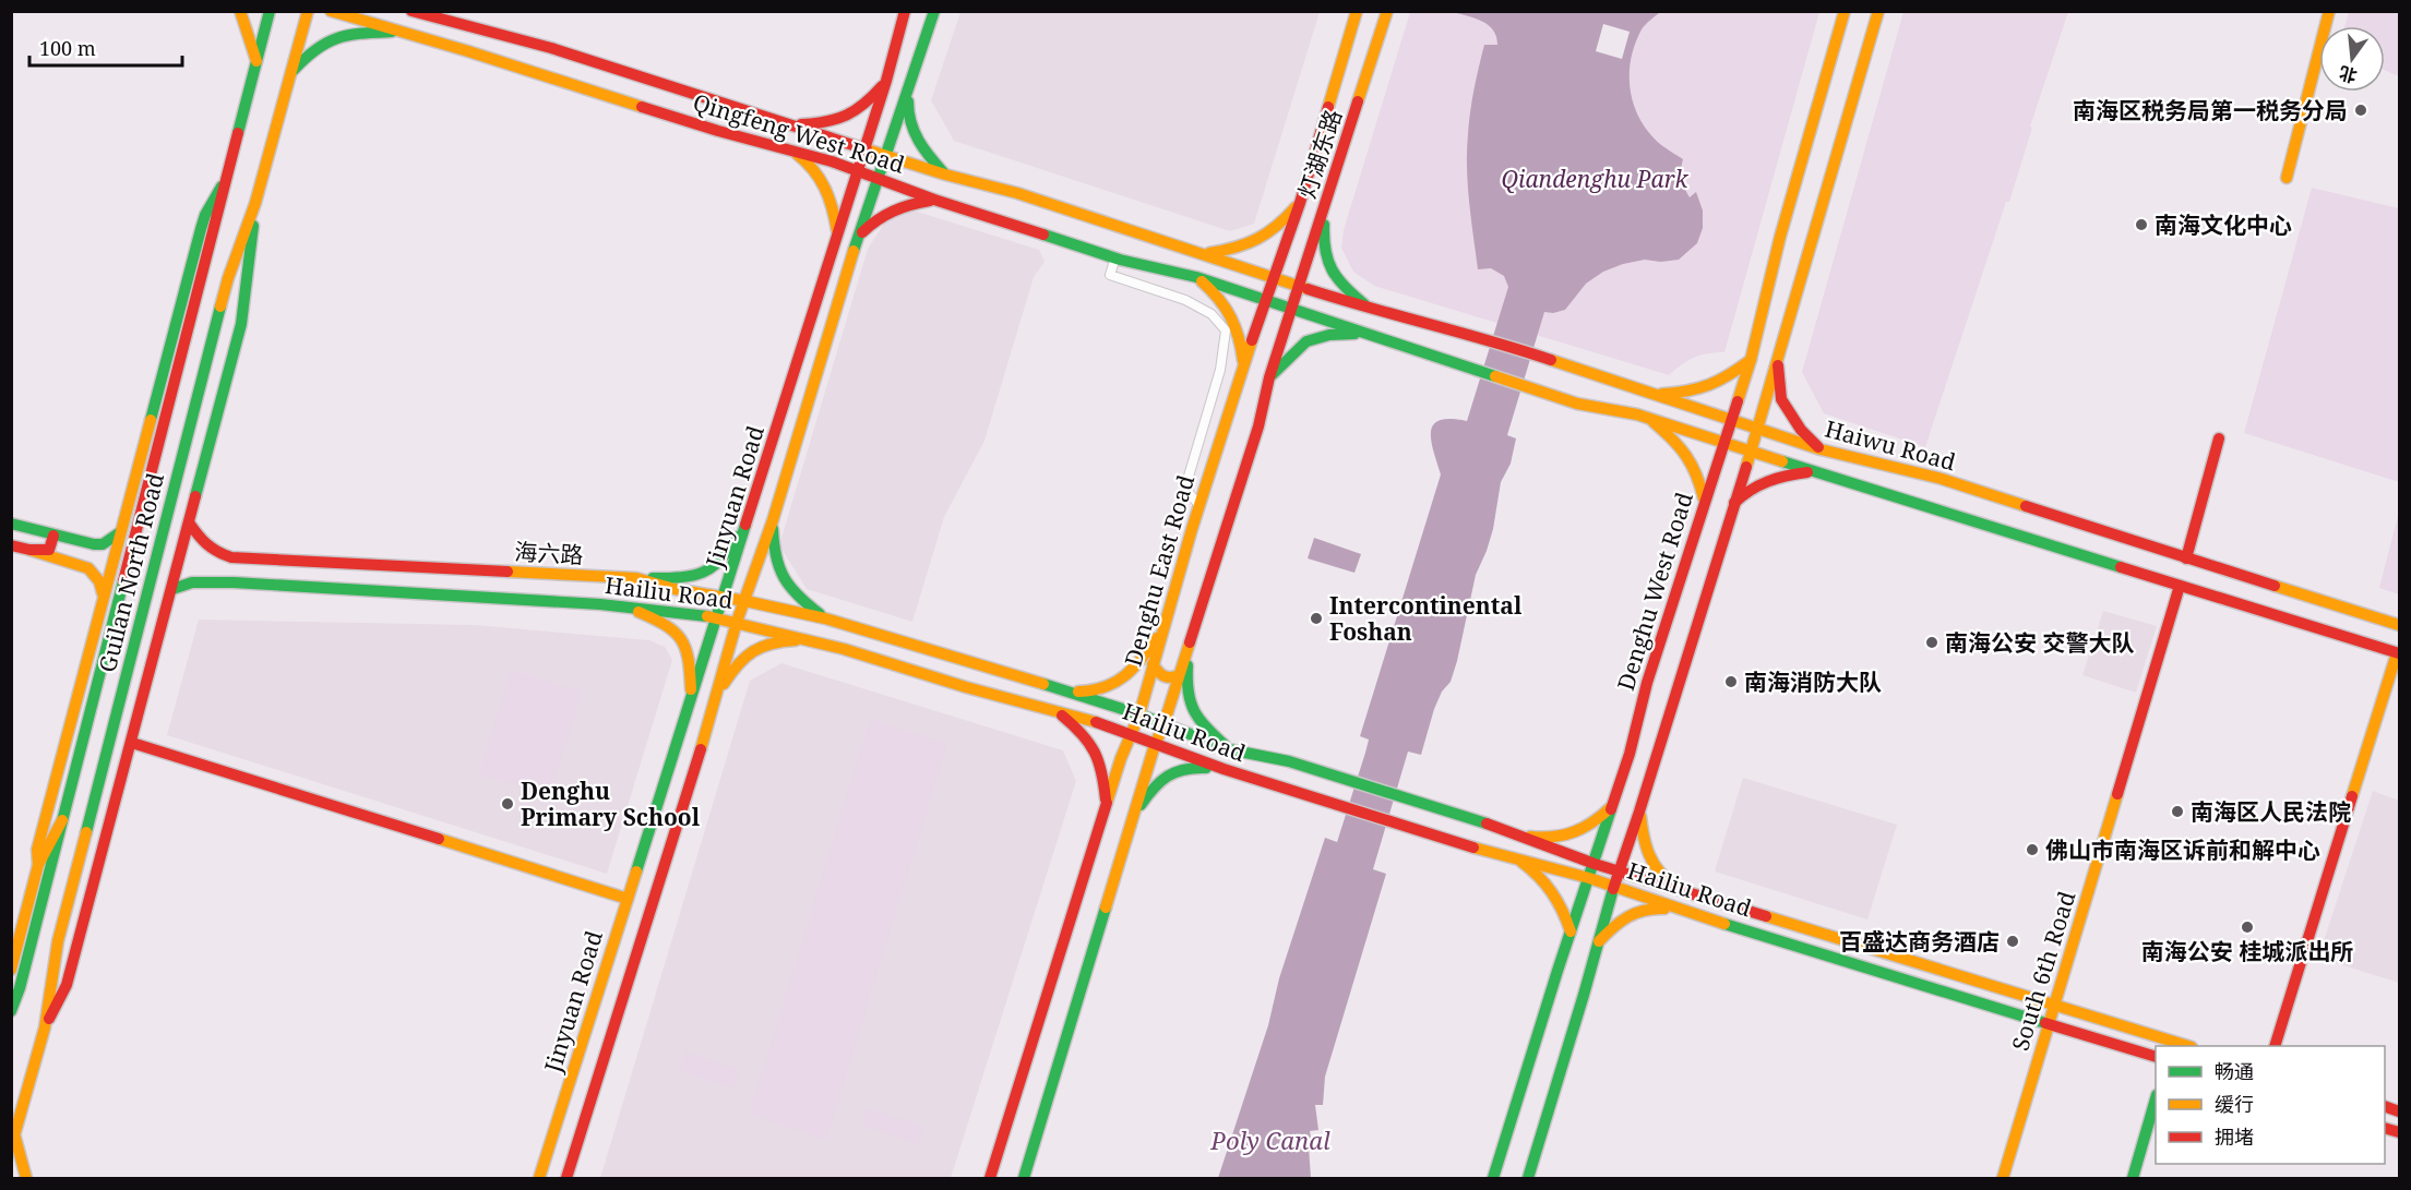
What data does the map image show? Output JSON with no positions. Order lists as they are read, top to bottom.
{
  "streets": {
    "main road": [
      "Qingfeng West Road",
      "灯湖东路",
      "Haiwu Road",
      "Jinyuan Road",
      "海六路",
      "Denghu East Road",
      "Guilan North Road",
      "Denghu West Road",
      "Hailiu Road",
      "South 6th Road"
    ]
  },
  "crossings": [
    ["Qingfeng West Road", "灯湖东路"],
    ["Qingfeng West Road", "Haiwu Road"],
    ["Qingfeng West Road", "Jinyuan Road"],
    ["Qingfeng West Road", "Denghu East Road"],
    ["Qingfeng West Road", "Denghu West Road"],
    ["Qingfeng West Road", "South 6th Road"],
    ["灯湖东路", "Denghu East Road"],
    ["Haiwu Road", "Denghu West Road"],
    ["Jinyuan Road", "海六路"],
    ["Jinyuan Road", "Hailiu Road"],
    ["海六路", "Denghu East Road"],
    ["海六路", "Hailiu Road"],
    ["Denghu East Road", "Hailiu Road"],
    ["Denghu West Road", "Hailiu Road"],
    ["Hailiu Road", "South 6th Road"]
  ],
  "water": ["Poly Canal"],
  "parks": ["Qiandenghu Park"],
  "places": [
    "南海区税务局第一税务分局",
    "南海文化中心",
    "Intercontinental Foshan",
    "南海公安 交警大队",
    "南海消防大队",
    "Denghu Primary School",
    "南海区人民法院",
    "佛山市南海区诉前和解中心",
    "南海公安 桂城派出所",
    "百盛达商务酒店"
  ],
  "legend": ["畅通", "缓行", "拥堵"],
  "scale_bar": "100 m",
  "north": "bottom"
}
